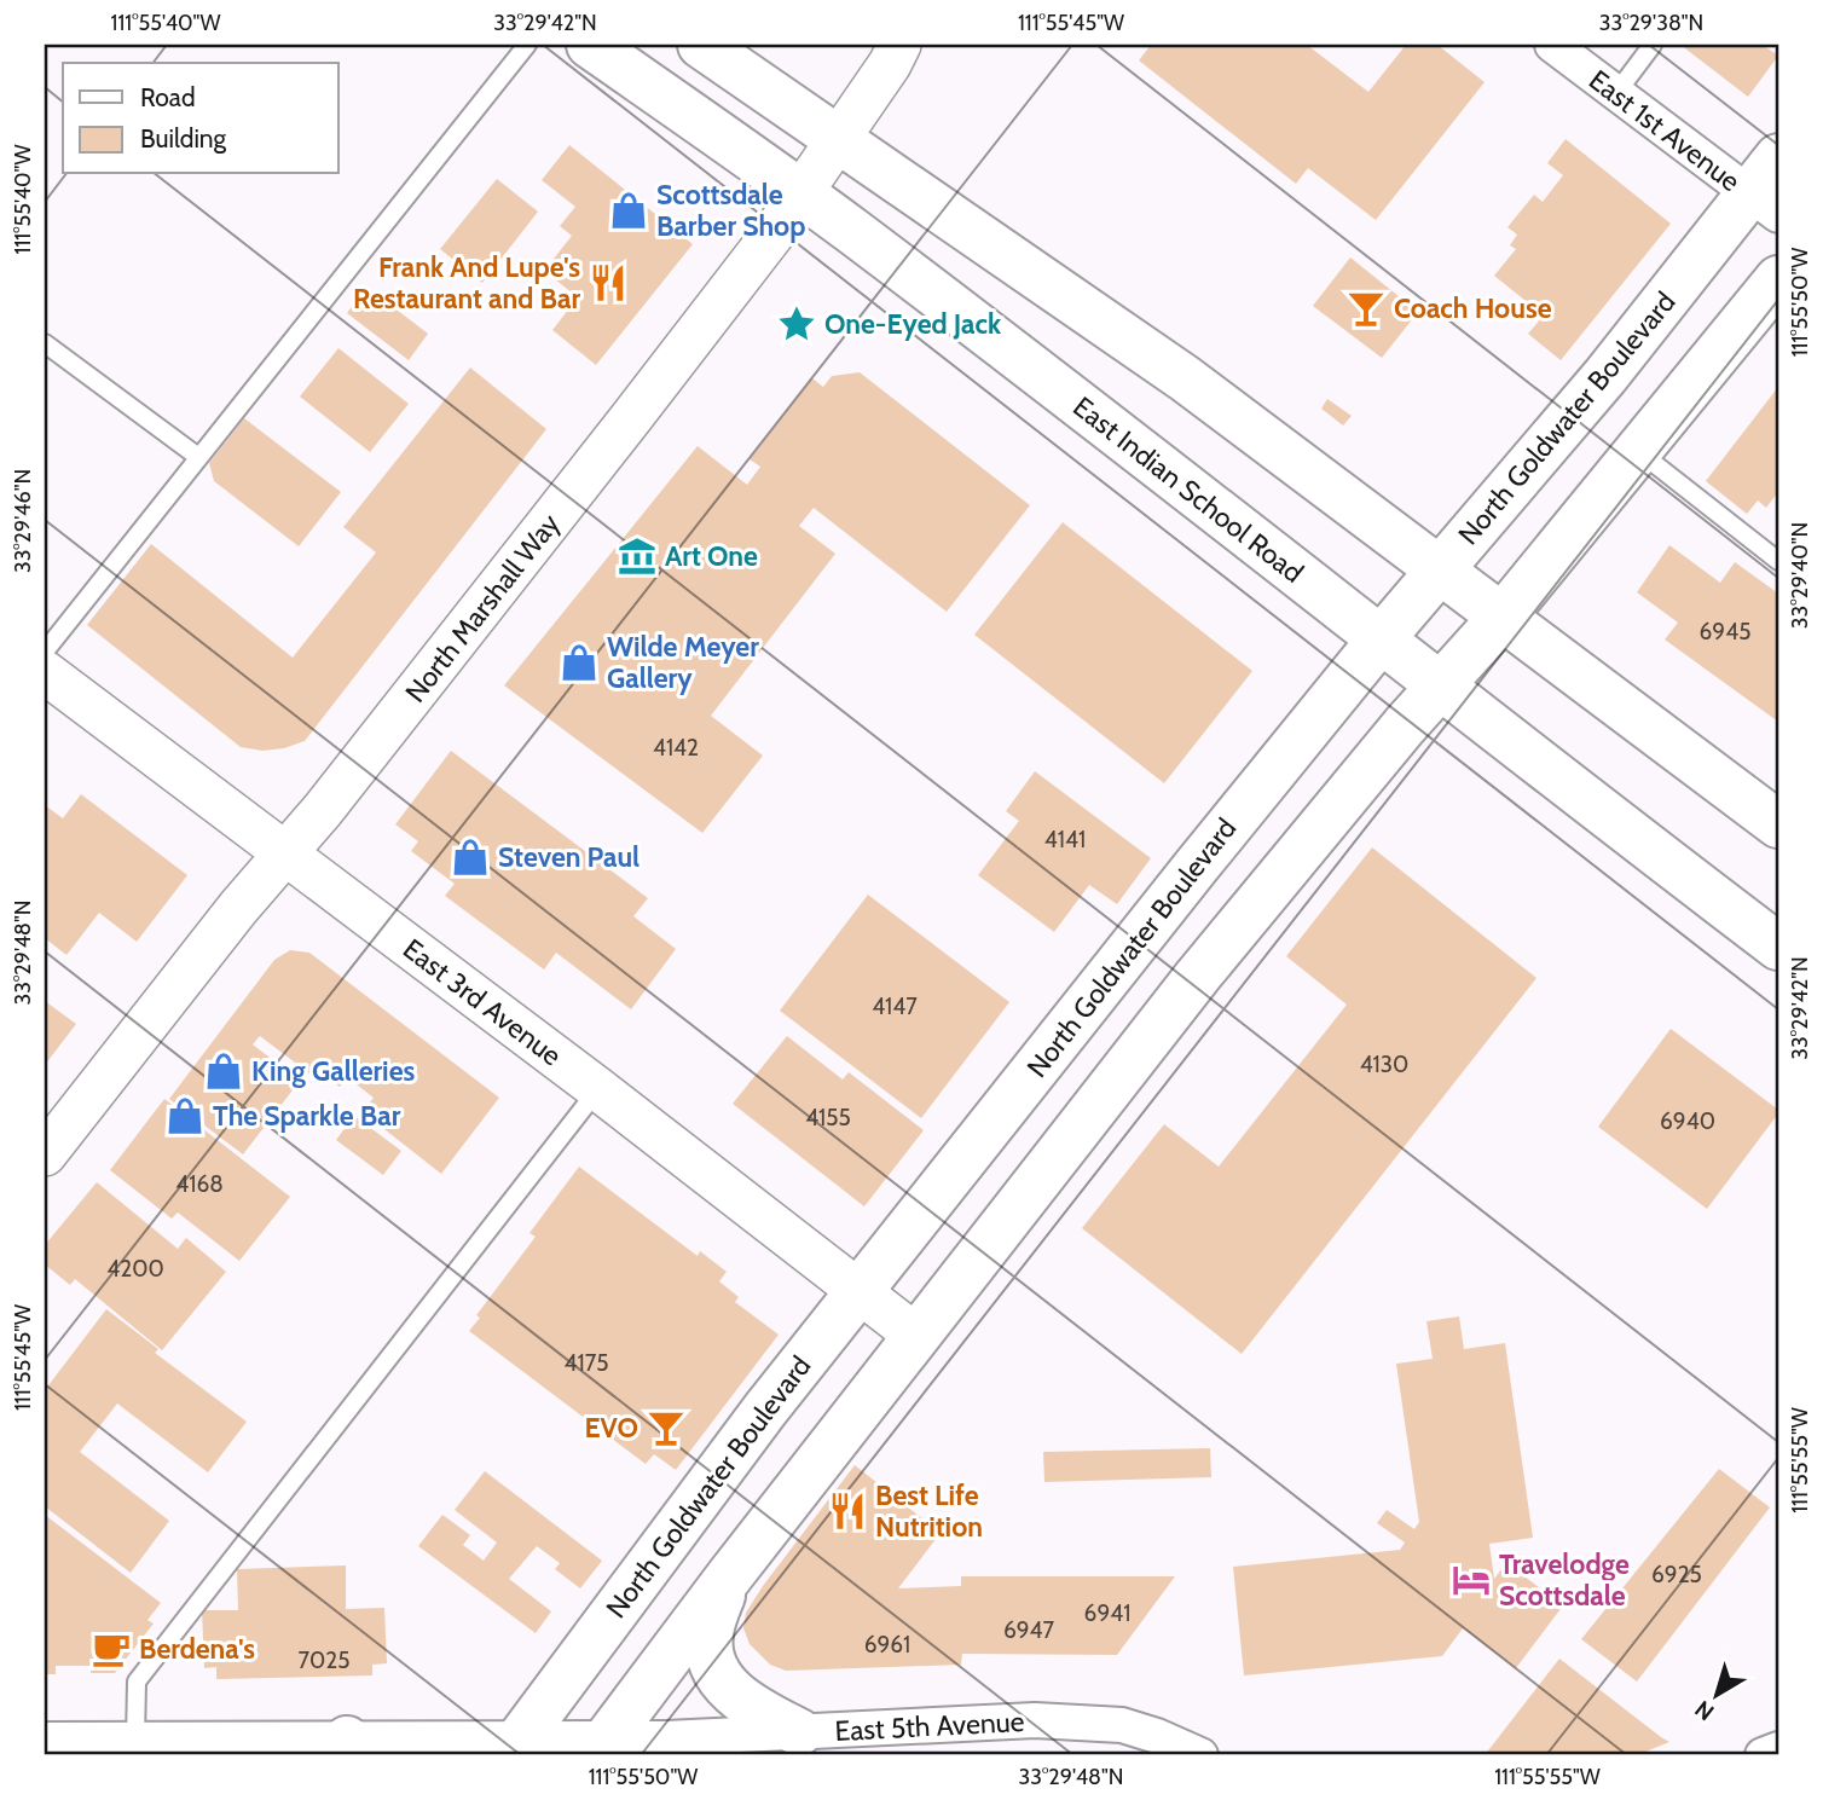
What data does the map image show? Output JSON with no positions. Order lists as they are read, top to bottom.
{
  "streets": {
    "main road": ["North Goldwater Boulevard", "East Indian School Road"],
    "street": [
      "East 1st Avenue",
      "North Marshall Way",
      "East 3rd Avenue",
      "East 5th Avenue"
    ]
  },
  "crossings": [
    ["East 1st Avenue", "North Goldwater Boulevard"],
    ["North Goldwater Boulevard", "East Indian School Road"],
    ["North Goldwater Boulevard", "East 3rd Avenue"],
    ["North Goldwater Boulevard", "East 5th Avenue"],
    ["East Indian School Road", "North Marshall Way"],
    ["North Marshall Way", "East 3rd Avenue"]
  ],
  "places": {
    "shop": [
      "Scottsdale Barber Shop",
      "Wilde Meyer Gallery",
      "Steven Paul",
      "King Galleries",
      "The Sparkle Bar"
    ],
    "restaurant": ["Frank And Lupe's Restaurant and Bar", "Best Life Nutrition"],
    "bar": ["Coach House", "EVO"],
    "place": ["One-Eyed Jack"],
    "museum": ["Art One"],
    "hotel": ["Travelodge Scottsdale"],
    "cafe": ["Berdena's"]
  },
  "house_numbers": [
    "6945",
    "4142",
    "4141",
    "4147",
    "4130",
    "4155",
    "6940",
    "4168",
    "4200",
    "4175",
    "6925",
    "6941",
    "6947",
    "6961",
    "7025"
  ],
  "legend": ["Road", "Building"],
  "north": "bottom left",
  "coordinates": [
    "111°55'40\"W",
    "33°29'42\"N",
    "111°55'45\"W",
    "33°29'38\"N",
    "111°55'50\"W",
    "33°29'46\"N",
    "33°29'40\"N",
    "33°29'48\"N",
    "111°55'55\"W"
  ]
}
